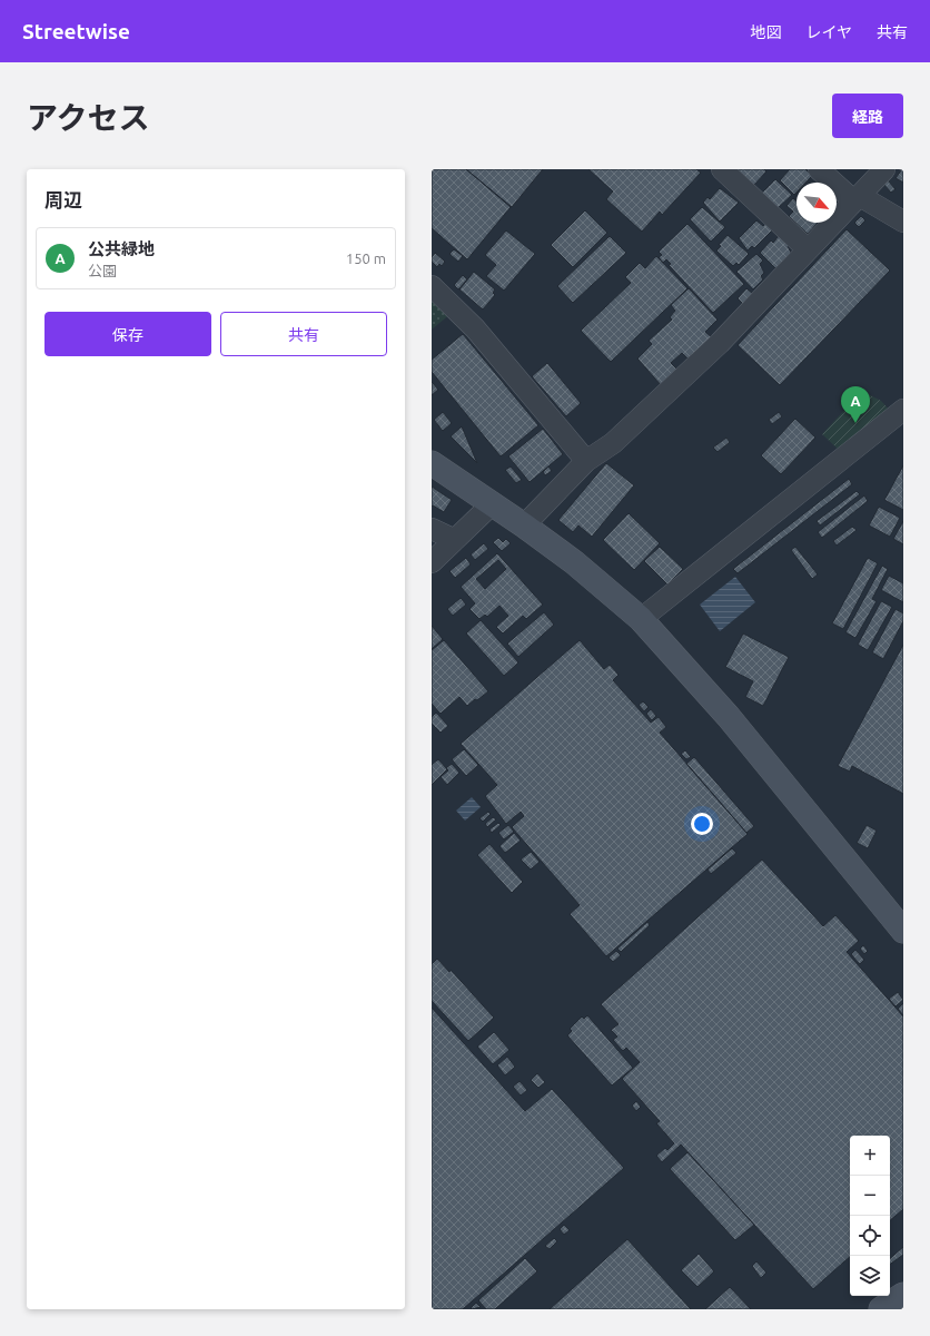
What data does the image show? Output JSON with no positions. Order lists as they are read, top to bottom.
{
  "north": "bottom right",
  "page": {
    "header": "Streetwise",
    "nav": ["地図", "レイヤ", "共有"],
    "title": "アクセス",
    "buttons": [
      "経路",
      ["保存", "共有"]
    ],
    "heading": "周辺",
    "list": [
      {
        "mark": "A",
        "name": "公共緑地",
        "note": "公園",
        "value": "150 m"
      }
    ],
    "pins": "A",
    "map_buttons": ["+", "−"]
  }
}
